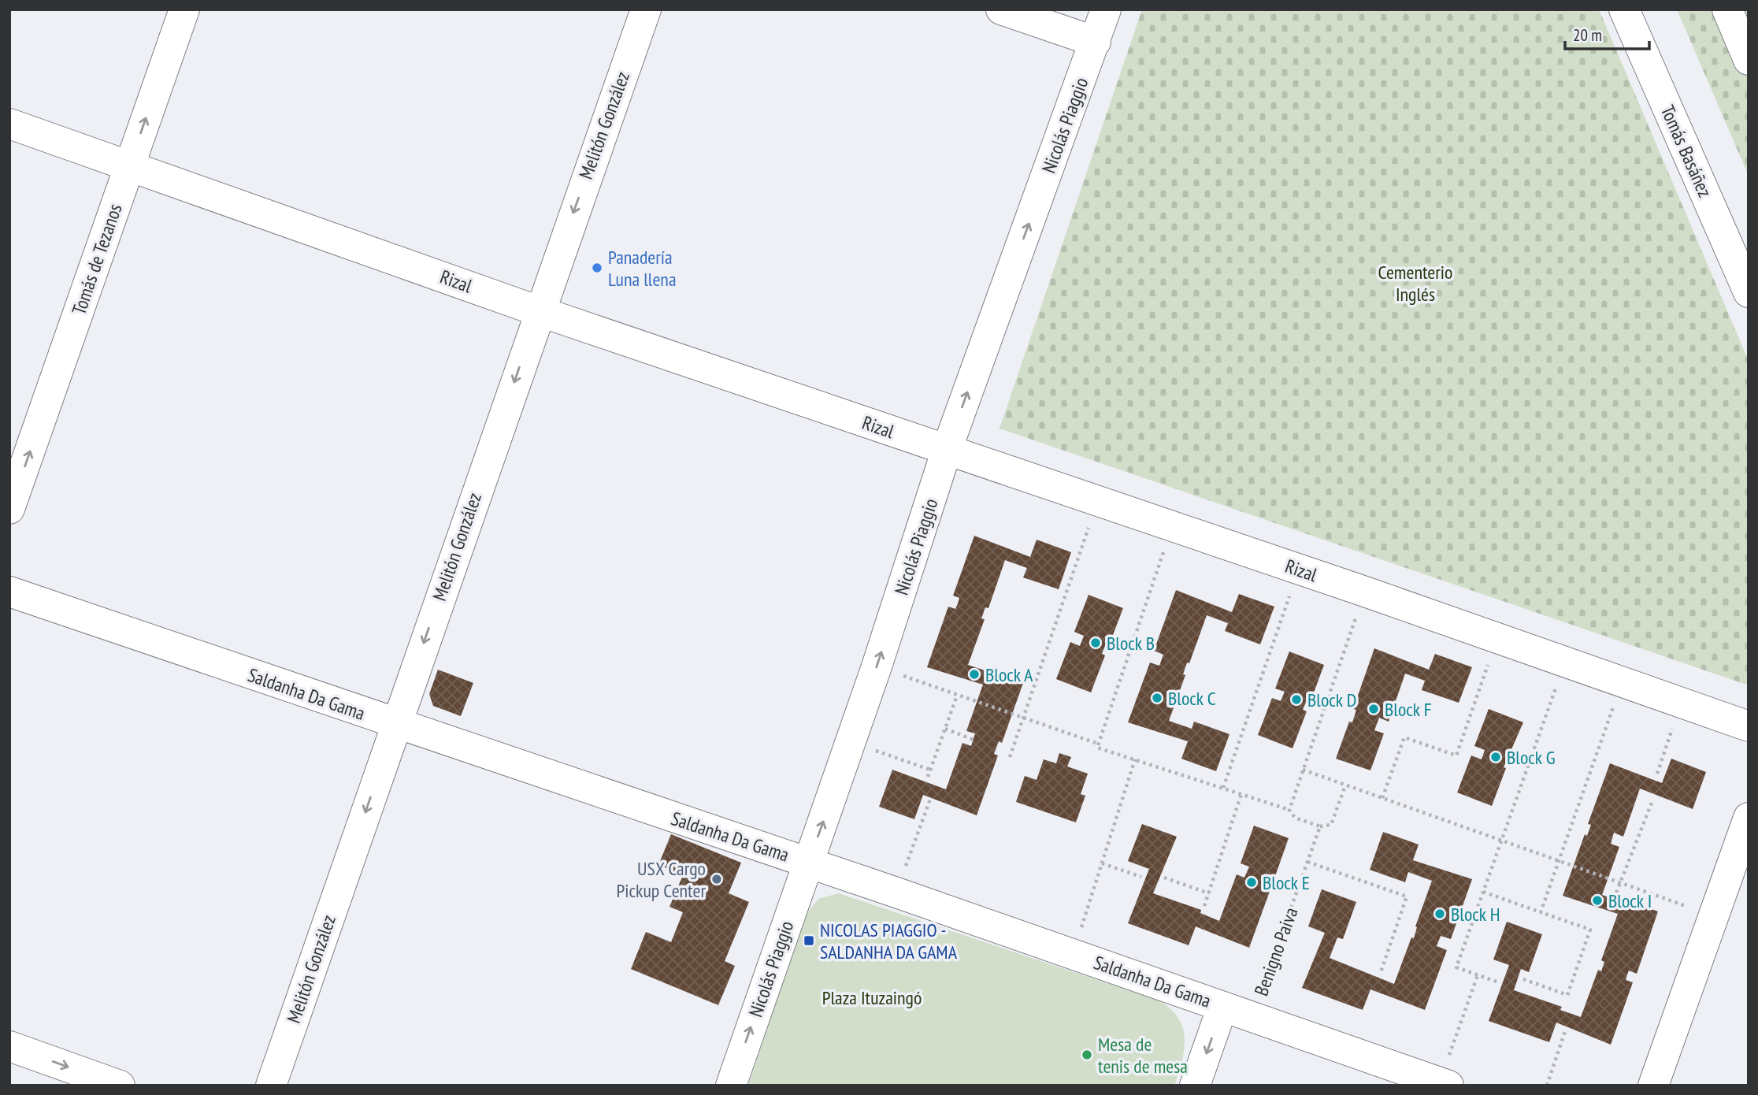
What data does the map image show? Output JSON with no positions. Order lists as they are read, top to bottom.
{
  "streets": {
    "street": [
      "Melitón González",
      "Nicolás Piaggio",
      "Tomás Basáñez",
      "Tomás de Tezanos",
      "Rizal",
      "Saldanha Da Gama"
    ],
    "path": ["Benigno Paiva"]
  },
  "crossings": [
    ["Melitón González", "Rizal"],
    ["Melitón González", "Saldanha Da Gama"],
    ["Nicolás Piaggio", "Rizal"],
    ["Nicolás Piaggio", "Saldanha Da Gama"],
    ["Tomás de Tezanos", "Rizal"],
    ["Saldanha Da Gama", "Benigno Paiva"]
  ],
  "one_way": ["Melitón González", "Nicolás Piaggio", "Tomás de Tezanos"],
  "parks": ["Cementerio Inglés", "Plaza Ituzaingó"],
  "places": {
    "other": [
      "Panadería Luna llena",
      "Block B",
      "Block A",
      "Block C",
      "Block D",
      "Block F",
      "Block G",
      "USX Cargo Pickup Center",
      "Block E",
      "Block I",
      "Block H",
      "Mesa de tenis de mesa"
    ],
    "transit": ["NICOLAS PIAGGIO - SALDANHA DA GAMA"]
  },
  "scale_bar": "20 m"
}
